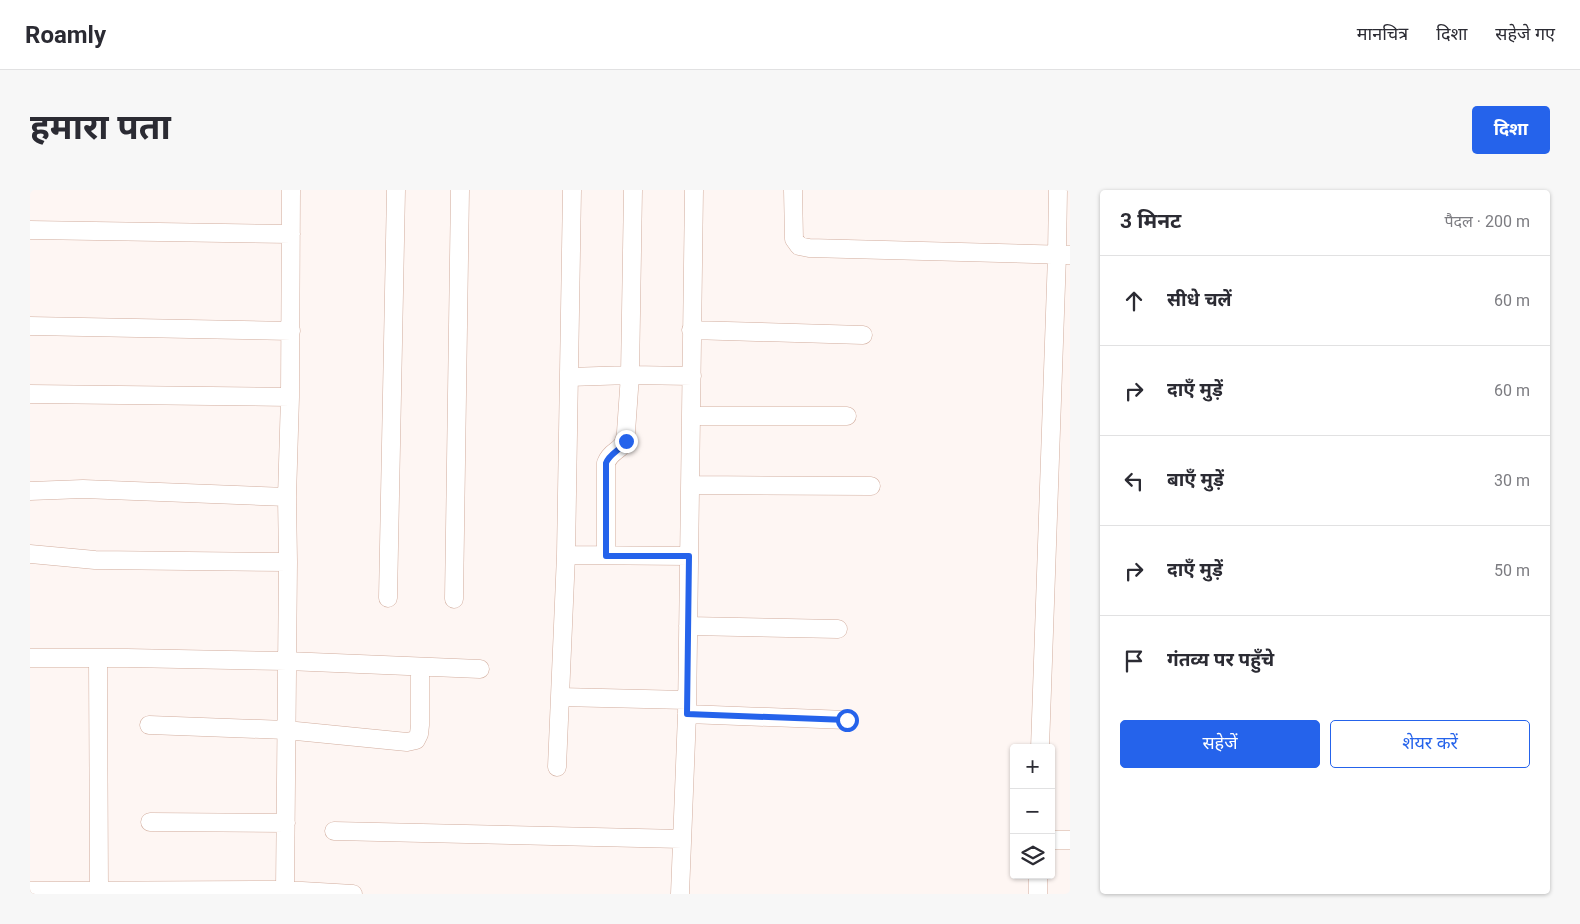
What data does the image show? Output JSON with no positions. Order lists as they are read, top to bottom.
{
  "page": {
    "header": "Roamly",
    "nav": ["मानचित्र", "दिशा", "सहेजे गए"],
    "buttons": [
      "दिशा",
      ["सहेजें", "शेयर करें"]
    ],
    "title": "हमारा पता",
    "heading": ["3 मिनट", "पैदल · 200 m"],
    "list": [
      ["सीधे चलें", "60 m"],
      ["दाएँ मुड़ें", "60 m"],
      ["बाएँ मुड़ें", "30 m"],
      ["दाएँ मुड़ें", "50 m"],
      "गंतव्य पर पहुँचे"
    ],
    "map_buttons": ["+", "−"]
  }
}
